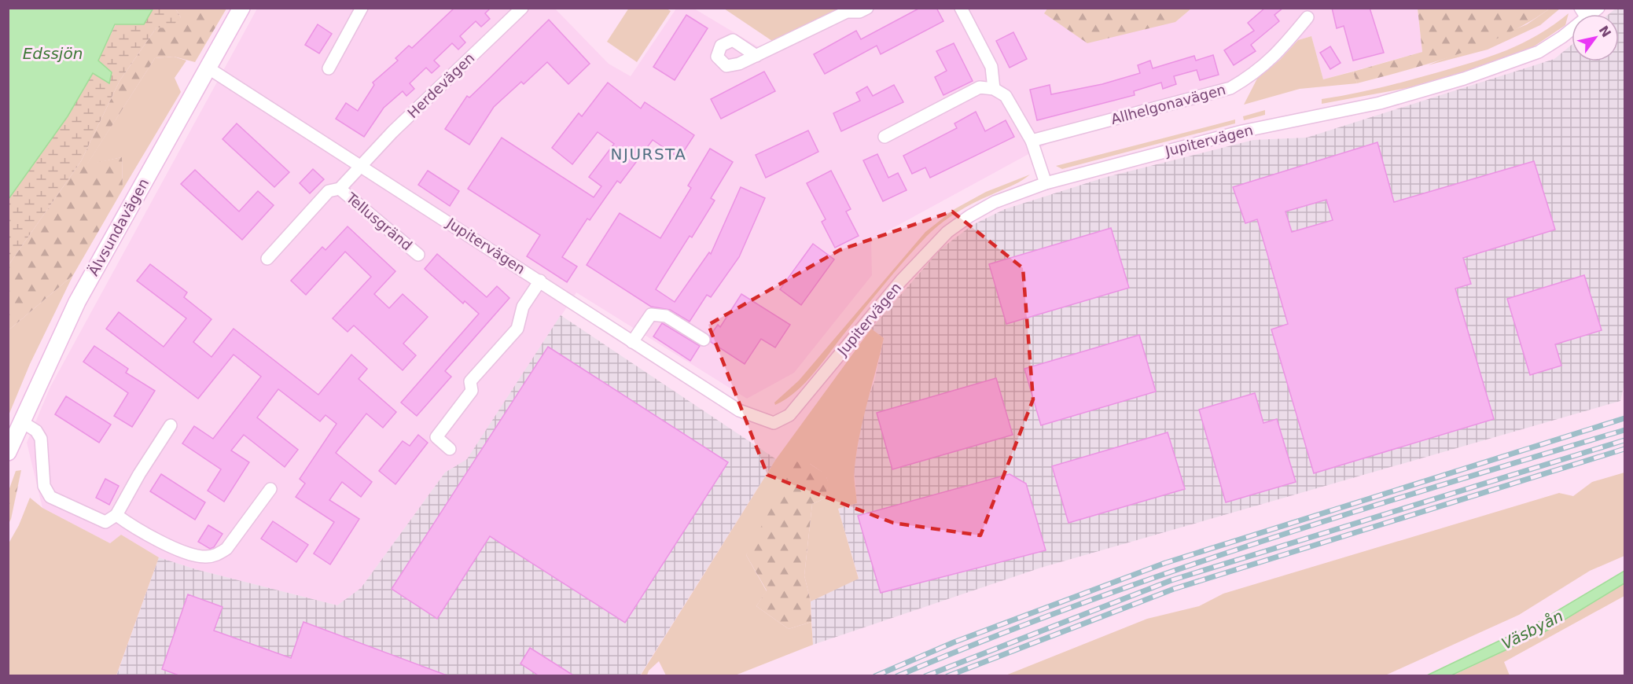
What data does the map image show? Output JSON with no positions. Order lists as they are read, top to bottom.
{
  "streets": {
    "street": [
      "Herdevägen",
      "Allhelgonavägen",
      "Jupitervägen",
      "Tellusgränd",
      "Älvsundavägen"
    ]
  },
  "crossings": [
    ["Herdevägen", "Jupitervägen"],
    ["Herdevägen", "Tellusgränd"],
    ["Jupitervägen", "Tellusgränd"],
    ["Jupitervägen", "Älvsundavägen"]
  ],
  "districts": ["NJURSTA"],
  "water": ["Edssjön", "Väsbyån"],
  "north": "top right"
}
